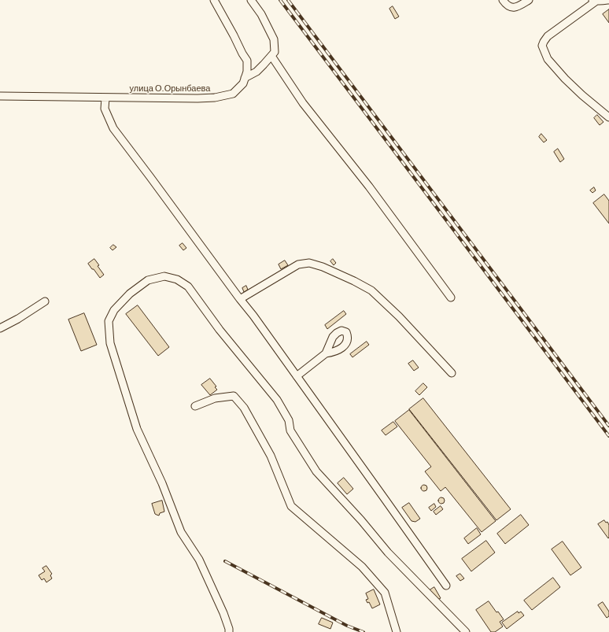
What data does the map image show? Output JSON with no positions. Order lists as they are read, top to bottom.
{
  "streets": {
    "street": ["улица О.Орынбаева"]
  }
}
